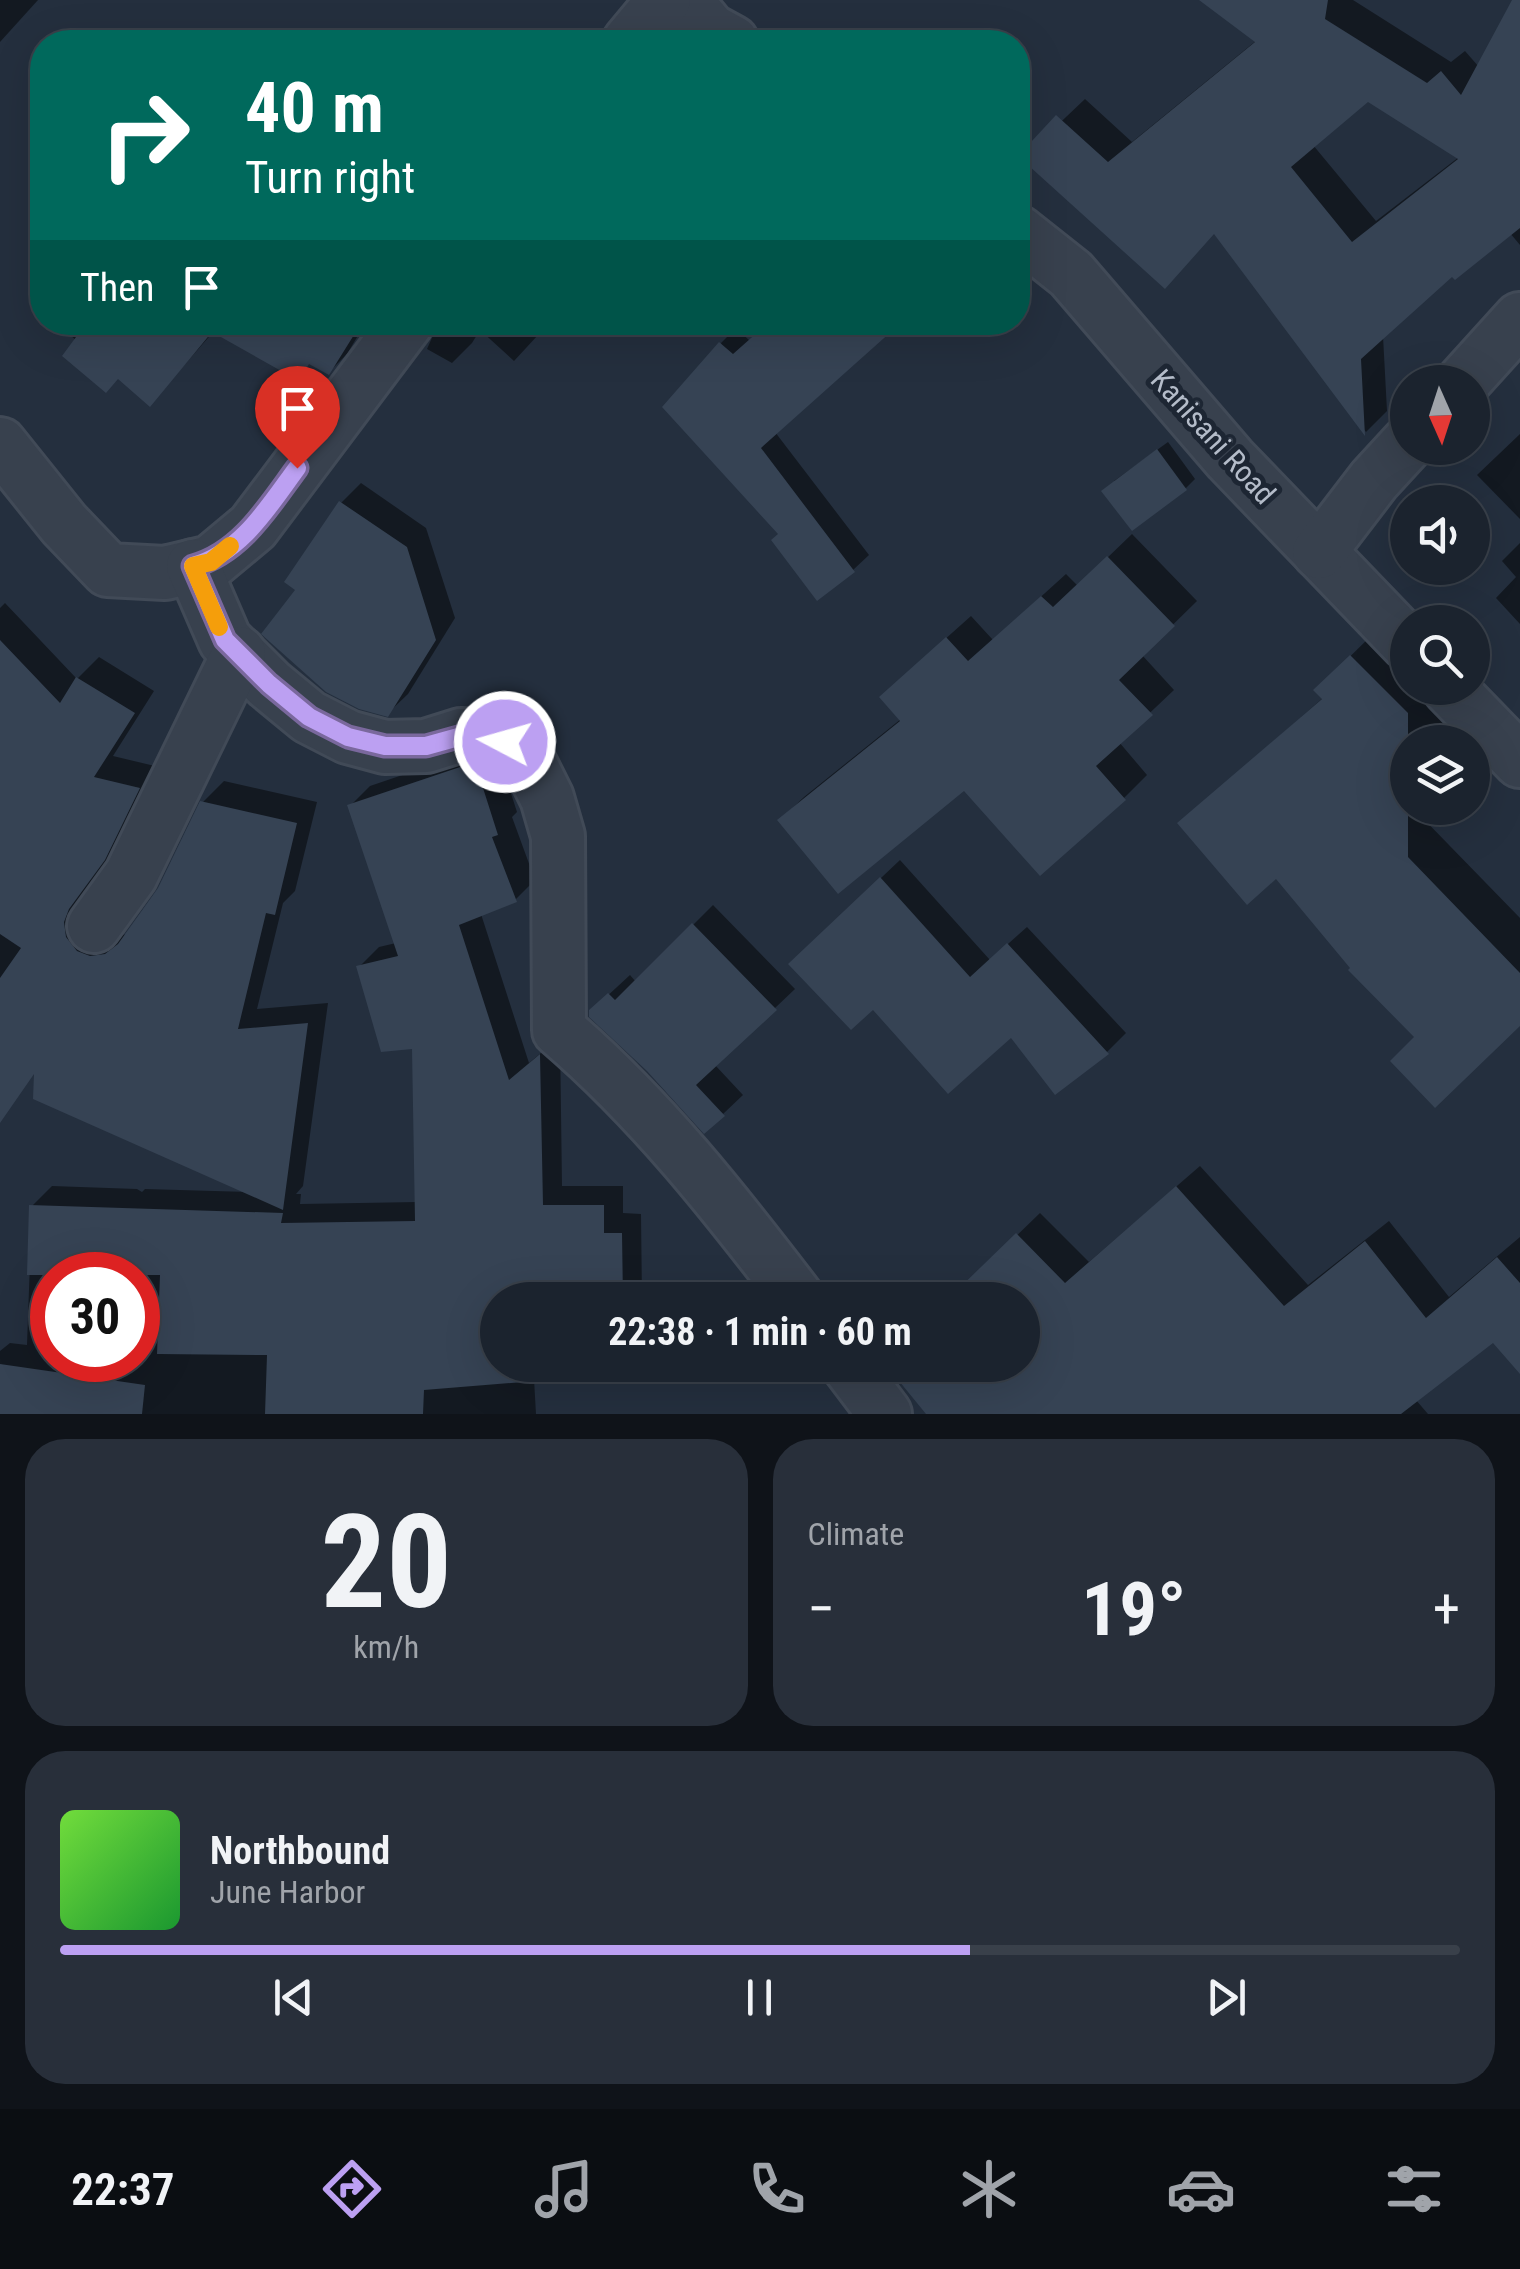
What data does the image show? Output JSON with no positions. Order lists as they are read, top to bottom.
{
  "streets": {
    "street": ["Kanisani Road"]
  },
  "north": "bottom",
  "page": {
    "turn": ["40 m", "Turn right"],
    "then": "Then",
    "limit": "30",
    "trip": "22:38 · 1 min · 60 m",
    "tile": [
      ["20", "km/h"],
      "Climate"
    ],
    "heat": ["−", "19°", "+"],
    "song": ["Northbound", "June Harbor"],
    "tabs": "22:37"
  }
}
